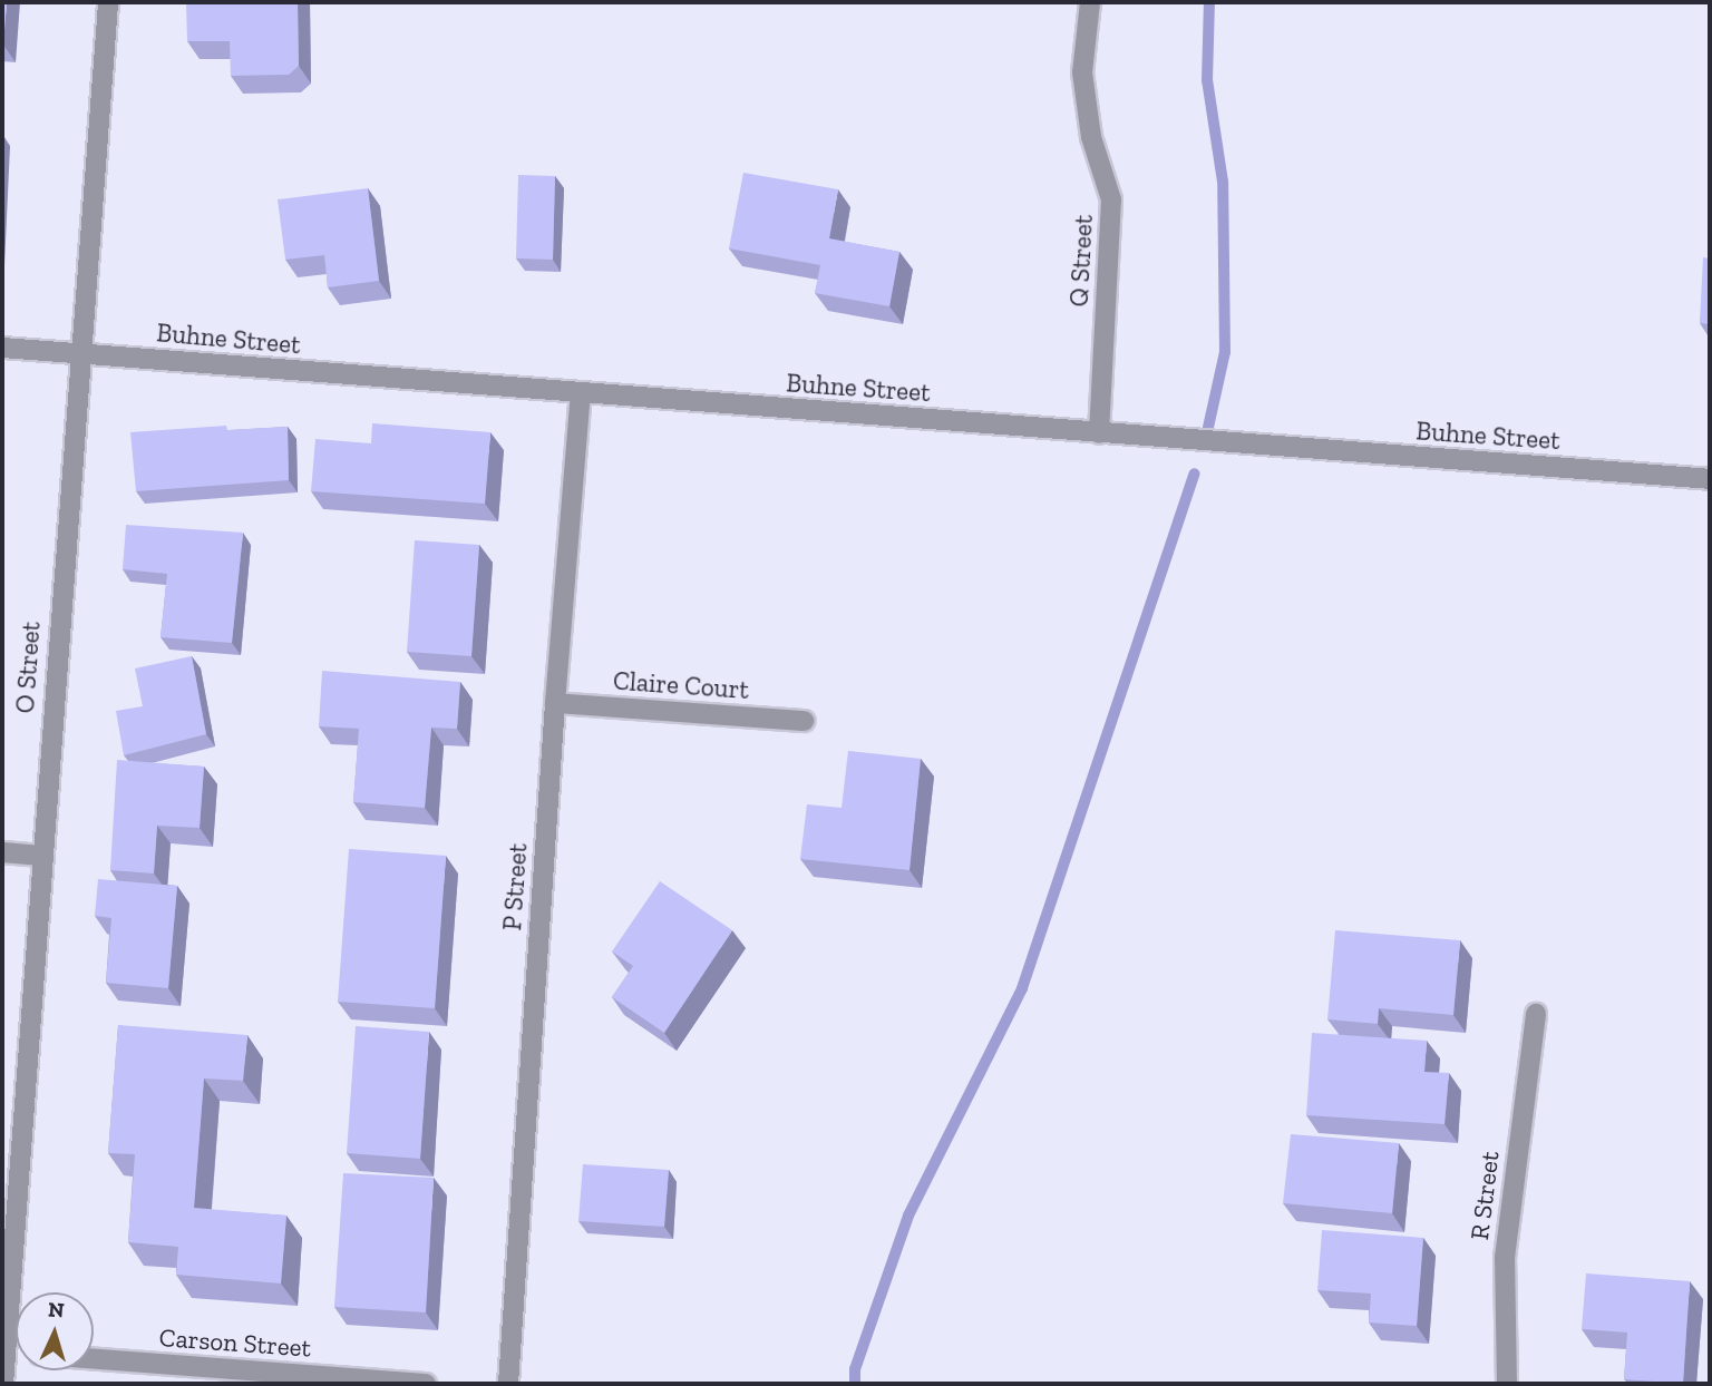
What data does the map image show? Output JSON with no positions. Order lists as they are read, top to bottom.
{
  "streets": {
    "street": [
      "Q Street",
      "Buhne Street",
      "O Street",
      "Claire Court",
      "P Street",
      "R Street",
      "Carson Street"
    ]
  },
  "crossings": [
    ["Q Street", "Buhne Street"],
    ["Buhne Street", "O Street"],
    ["Buhne Street", "P Street"],
    ["Claire Court", "P Street"]
  ],
  "north": "top"
}
